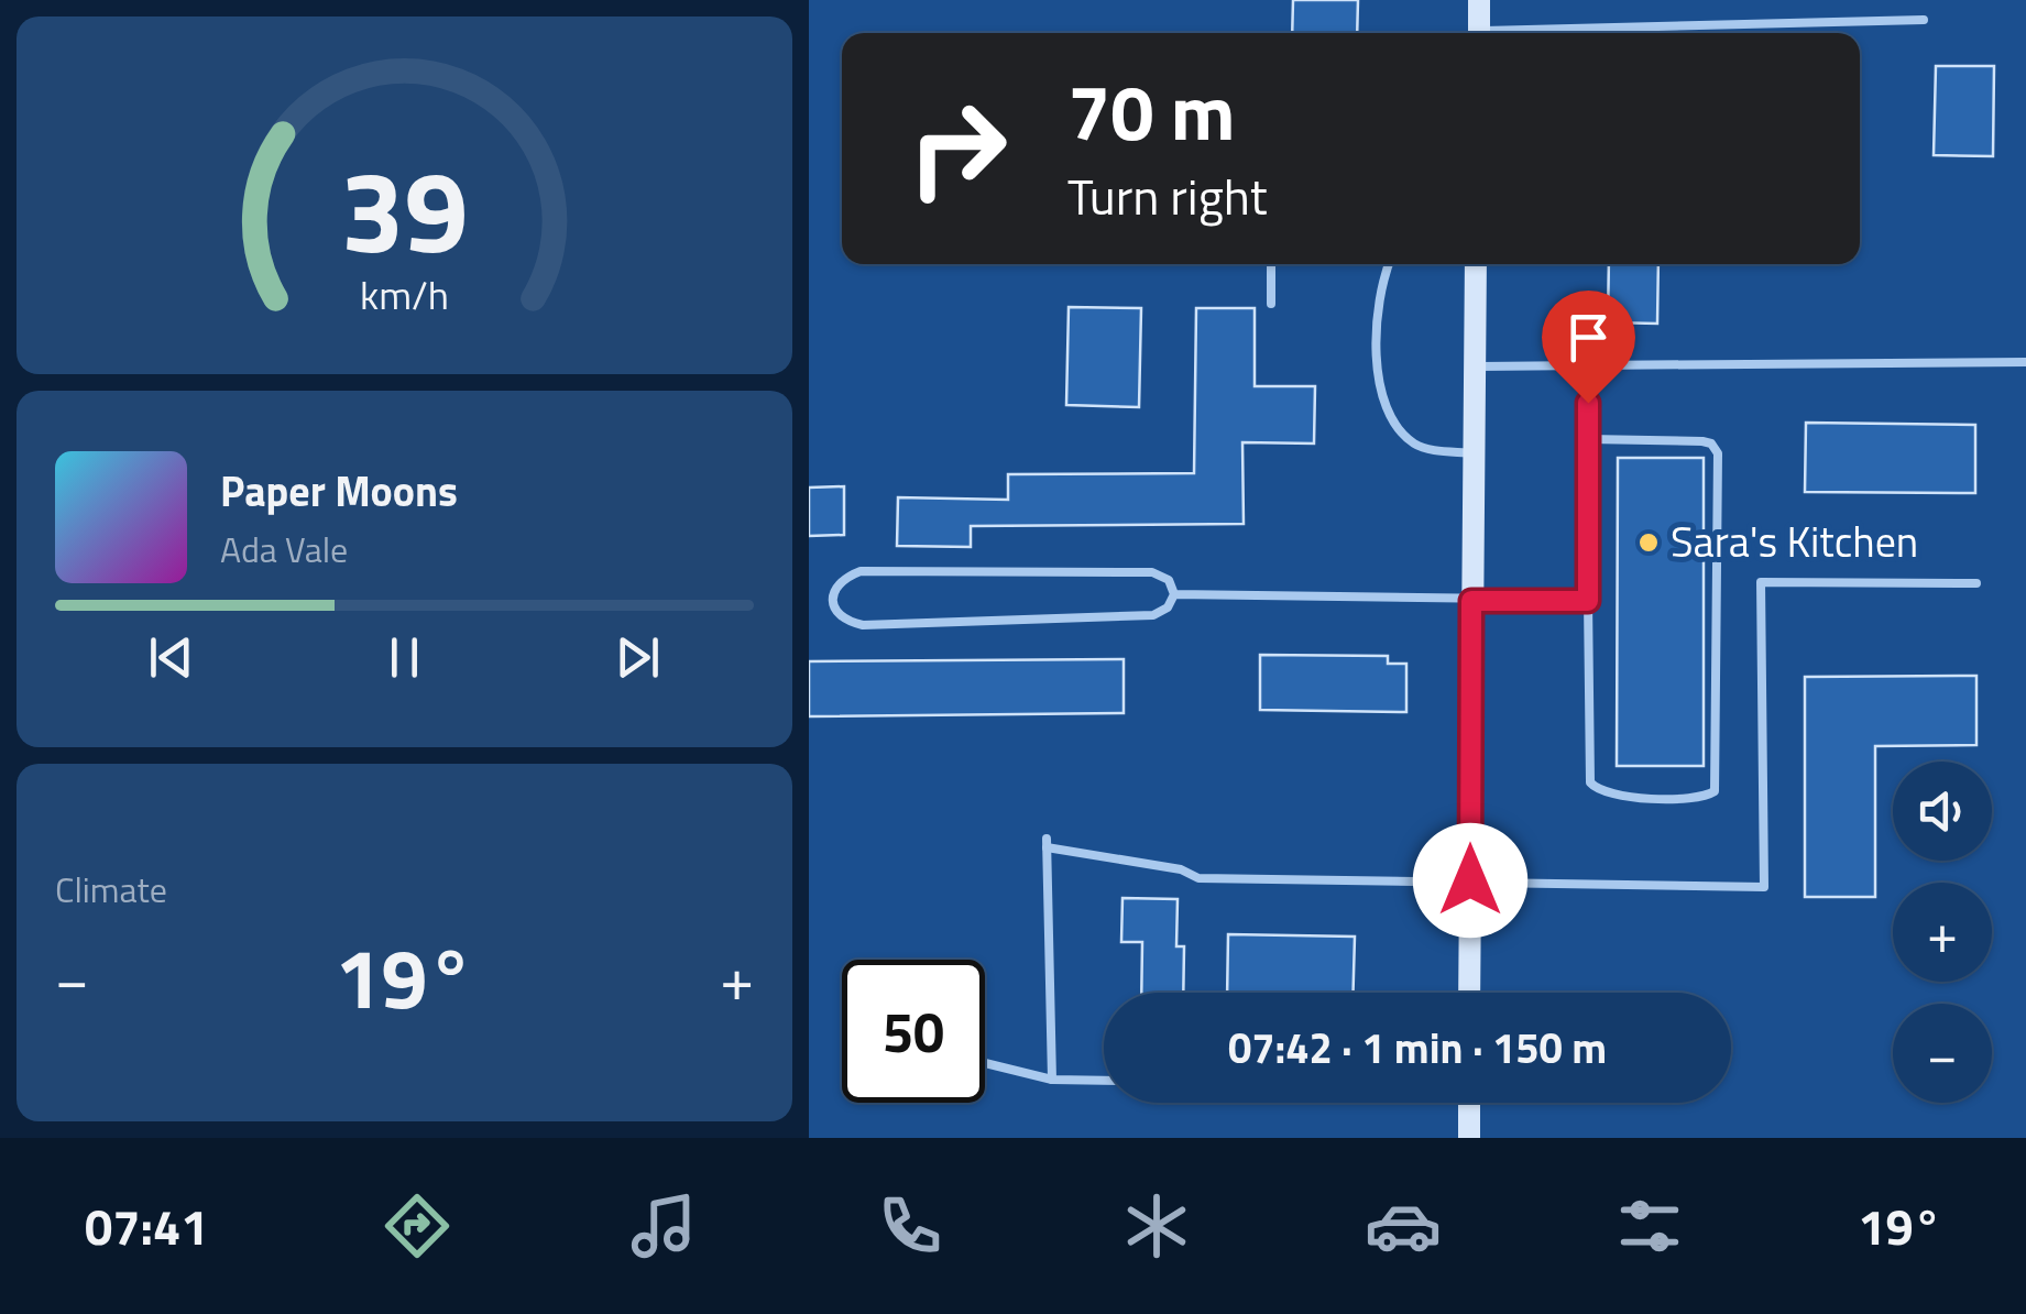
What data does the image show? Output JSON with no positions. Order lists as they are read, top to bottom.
{
  "places": ["Sara's Kitchen"],
  "page": {
    "turn": ["70 m", "Turn right"],
    "song": ["Paper Moons", "Ada Vale"],
    "map_buttons": ["+", "−"],
    "tile": "Climate",
    "heat": ["−", "19°", "+"],
    "limit": "50",
    "trip": "07:42 · 1 min · 150 m",
    "tabs": ["07:41", "19°"],
    "gauge": ["39", "km/h"]
  }
}
